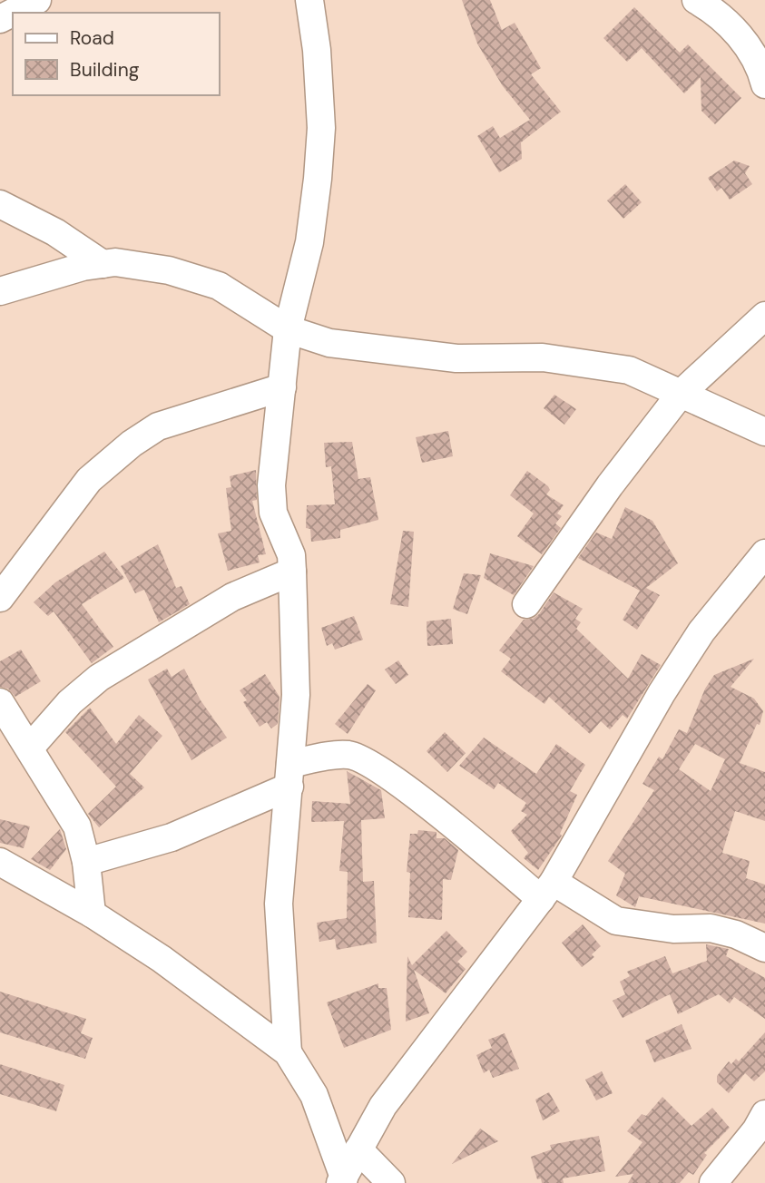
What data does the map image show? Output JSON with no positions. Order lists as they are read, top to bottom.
{
  "legend": ["Road", "Building"]
}
